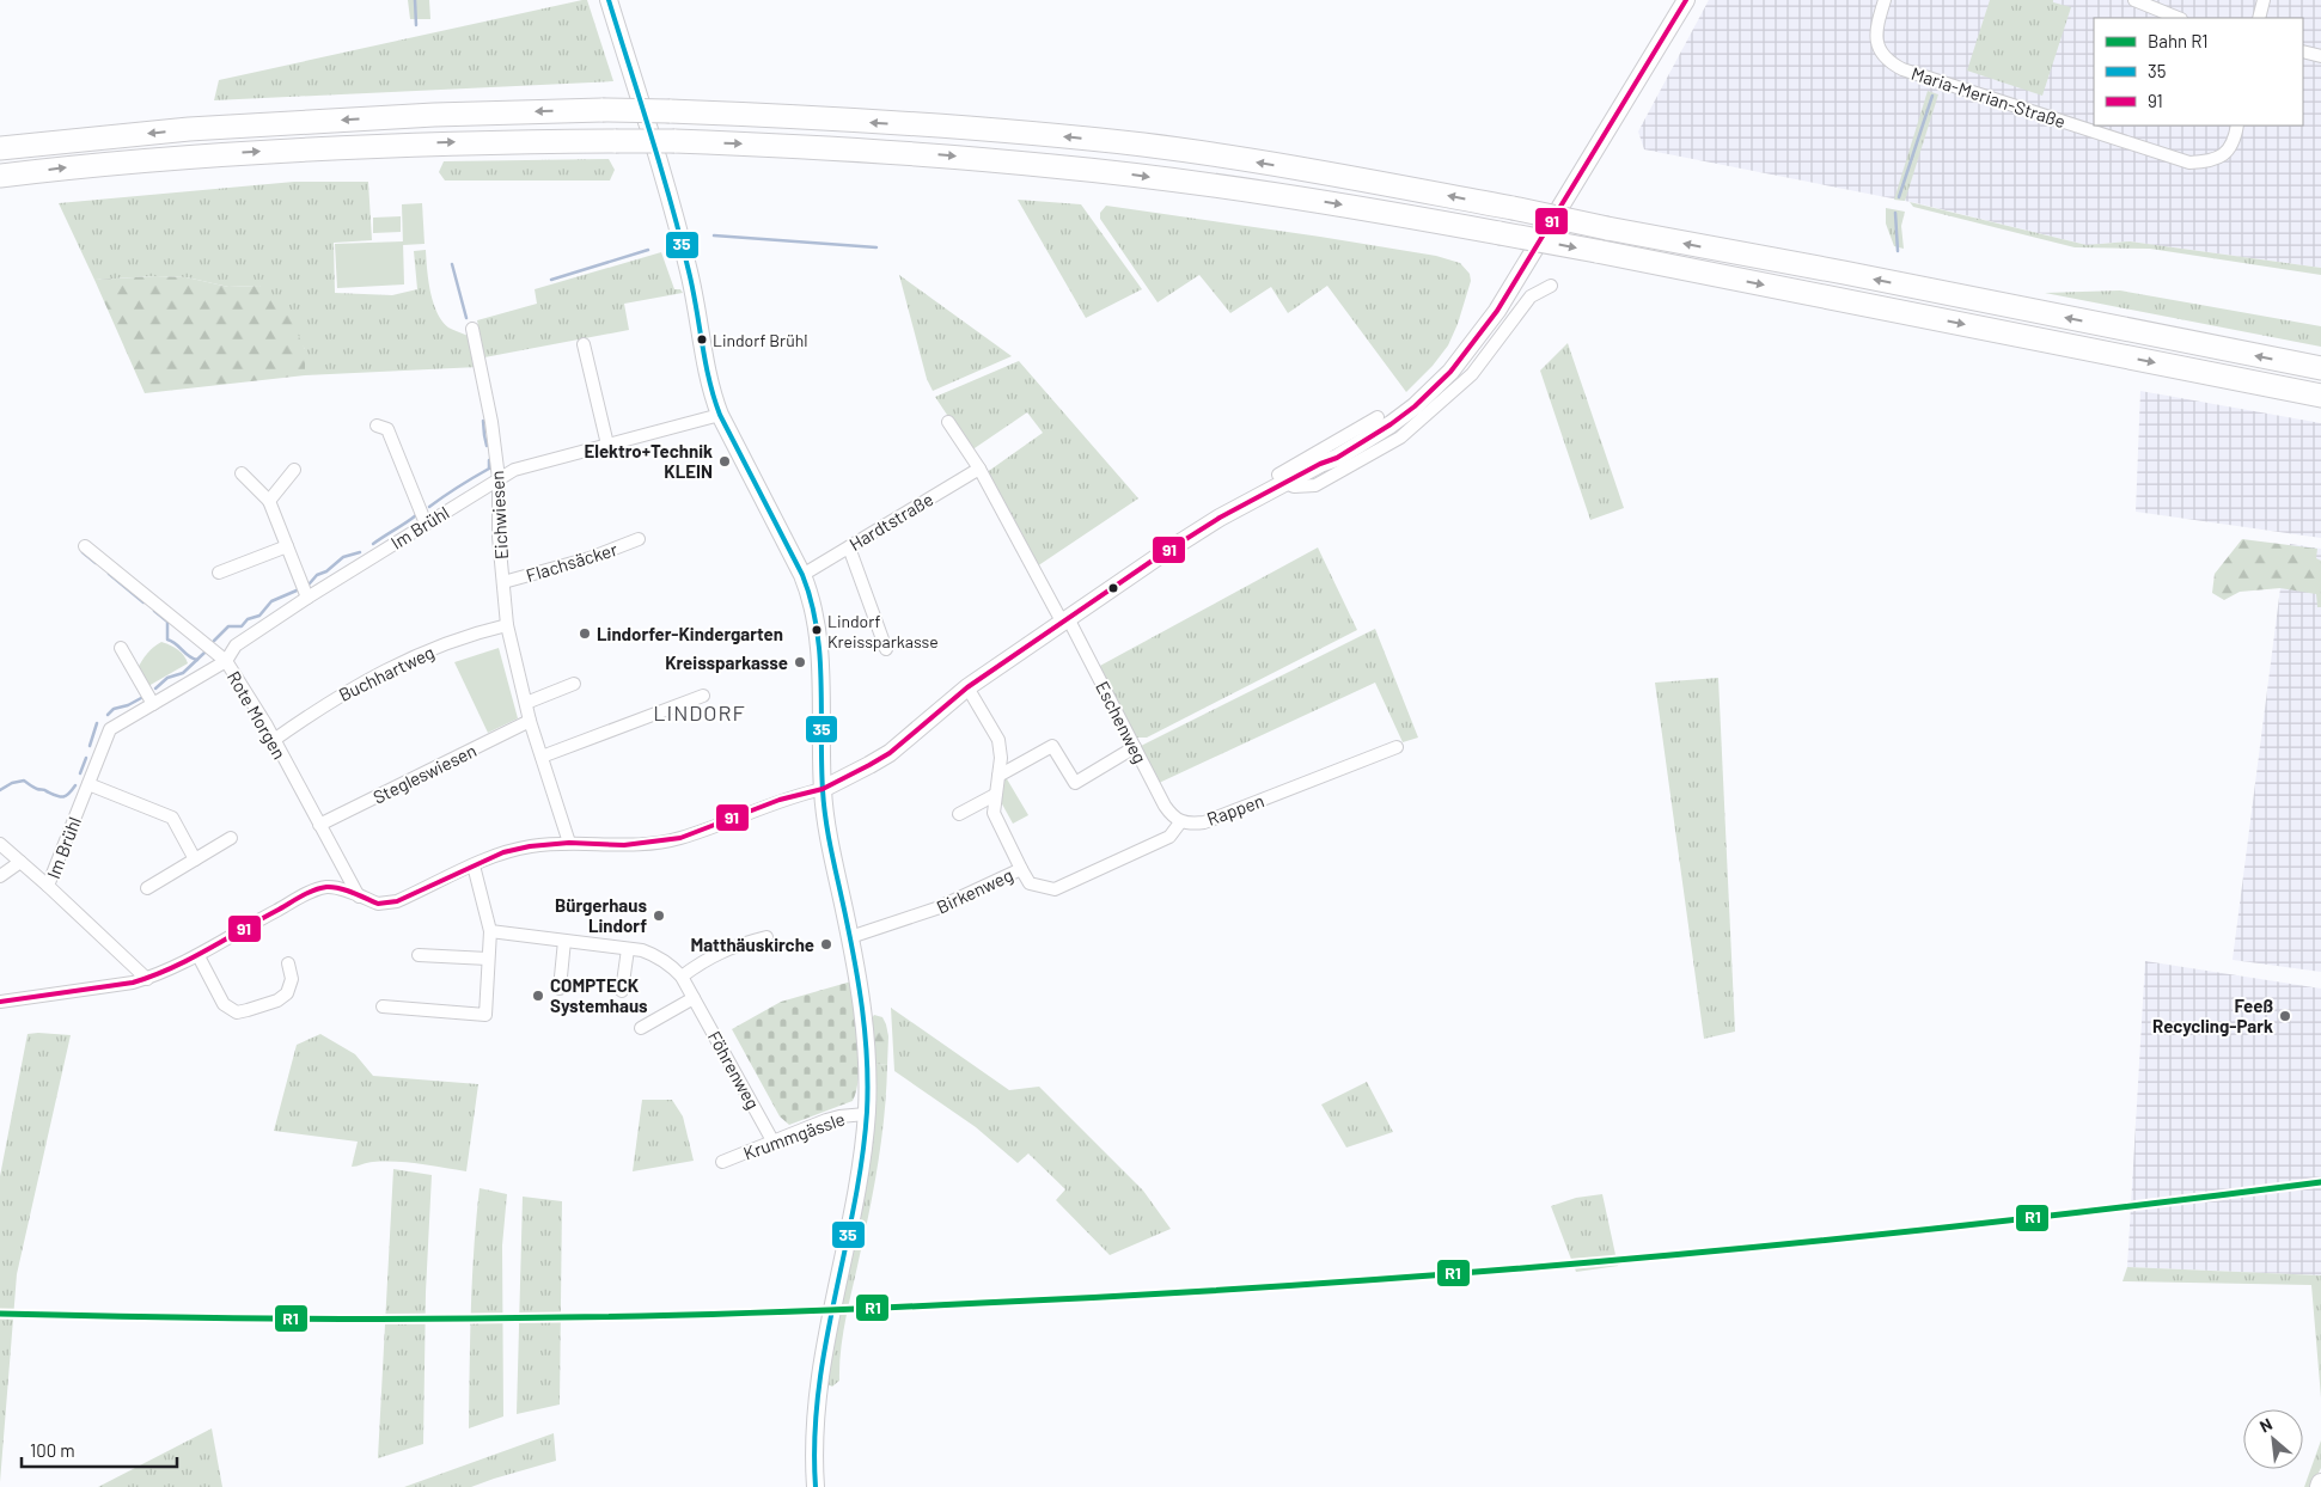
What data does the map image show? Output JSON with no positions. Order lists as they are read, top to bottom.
{
  "streets": {
    "street": [
      "Maria-Merian-Straße",
      "Eichwiesen",
      "Hardtstraße",
      "Im Brühl",
      "Flachsäcker",
      "Buchhartweg",
      "Rote Morgen",
      "Eschenweg",
      "Stegleswiesen",
      "Rappen",
      "Birkenweg",
      "Föhrenweg",
      "Krummgässle"
    ]
  },
  "crossings": [
    ["Eichwiesen", "Im Brühl"],
    ["Eichwiesen", "Flachsäcker"],
    ["Eichwiesen", "Buchhartweg"],
    ["Eichwiesen", "Stegleswiesen"],
    ["Im Brühl", "Rote Morgen"],
    ["Buchhartweg", "Rote Morgen"],
    ["Rote Morgen", "Stegleswiesen"],
    ["Eschenweg", "Rappen"],
    ["Föhrenweg", "Krummgässle"]
  ],
  "districts": ["LINDORF"],
  "places": [
    "Lindorf Brühl",
    "Elektro+Technik KLEIN",
    "Lindorf Kreissparkasse",
    "Lindorfer-Kindergarten",
    "Kreissparkasse",
    "Bürgerhaus Lindorf",
    "Matthäuskirche",
    "COMPTECK Systemhaus",
    "Feeß Recycling-Park"
  ],
  "lines": ["transit line 35", "transit line 91", "rail line R1"],
  "legend": ["Bahn R1", "35", "91"],
  "scale_bar": "100 m",
  "north": "top left"
}
